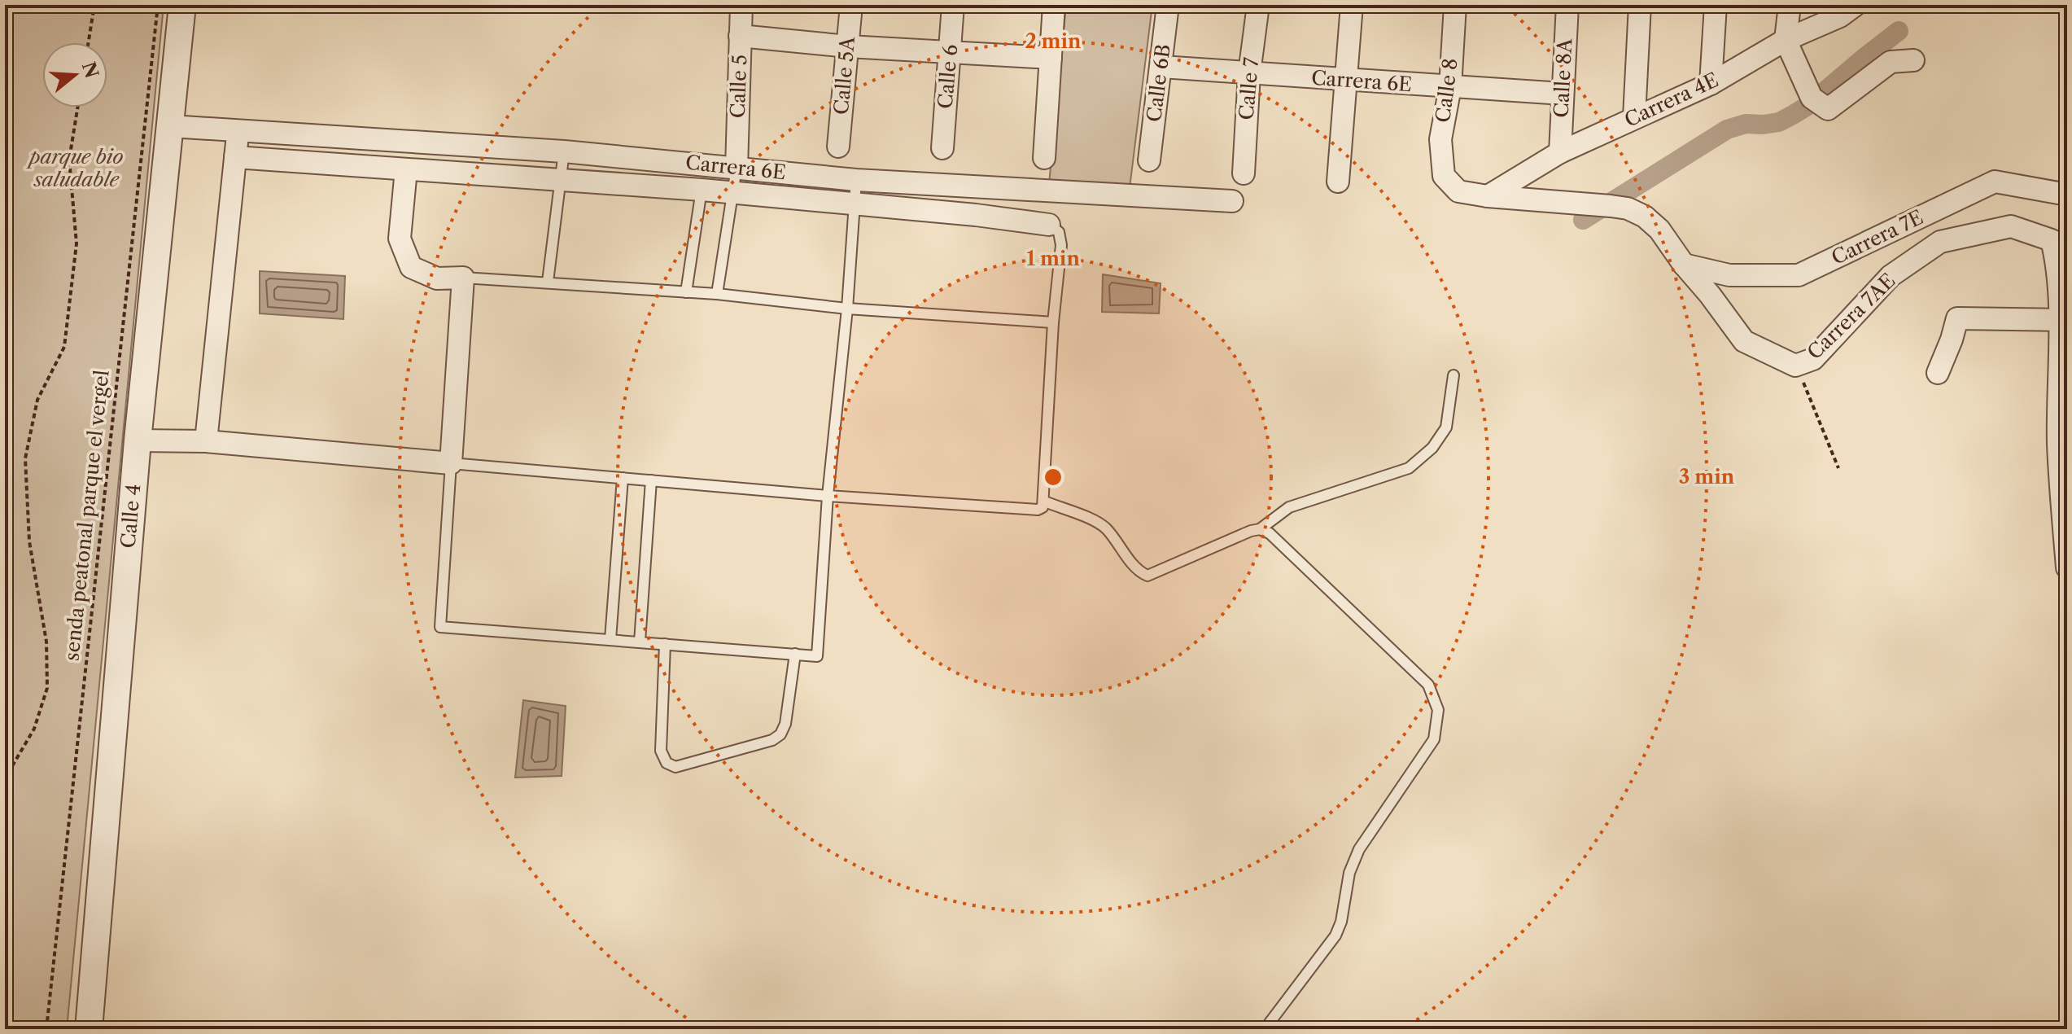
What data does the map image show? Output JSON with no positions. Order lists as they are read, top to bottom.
{
  "streets": {
    "street": [
      "Calle 5A",
      "Calle 6",
      "Calle 8A",
      "Carrera 6E",
      "Calle 6B",
      "Calle 5",
      "Calle 7",
      "Calle 8",
      "Carrera 4E",
      "Carrera 7E",
      "Carrera 7AE",
      "Calle 4"
    ],
    "path": ["senda peatonal parque el vergel"]
  },
  "crossings": [
    ["Calle 8A", "Carrera 6E"],
    ["Calle 8A", "Carrera 4E"],
    ["Carrera 6E", "Calle 6B"],
    ["Carrera 6E", "Calle 5"],
    ["Carrera 6E", "Calle 7"],
    ["Carrera 6E", "Calle 8"],
    ["Carrera 6E", "Calle 4"],
    ["Calle 8", "Carrera 4E"]
  ],
  "parks": ["parque bio saludable"],
  "north": "right",
  "rings": ["2 min", "1 min", "3 min"]
}
